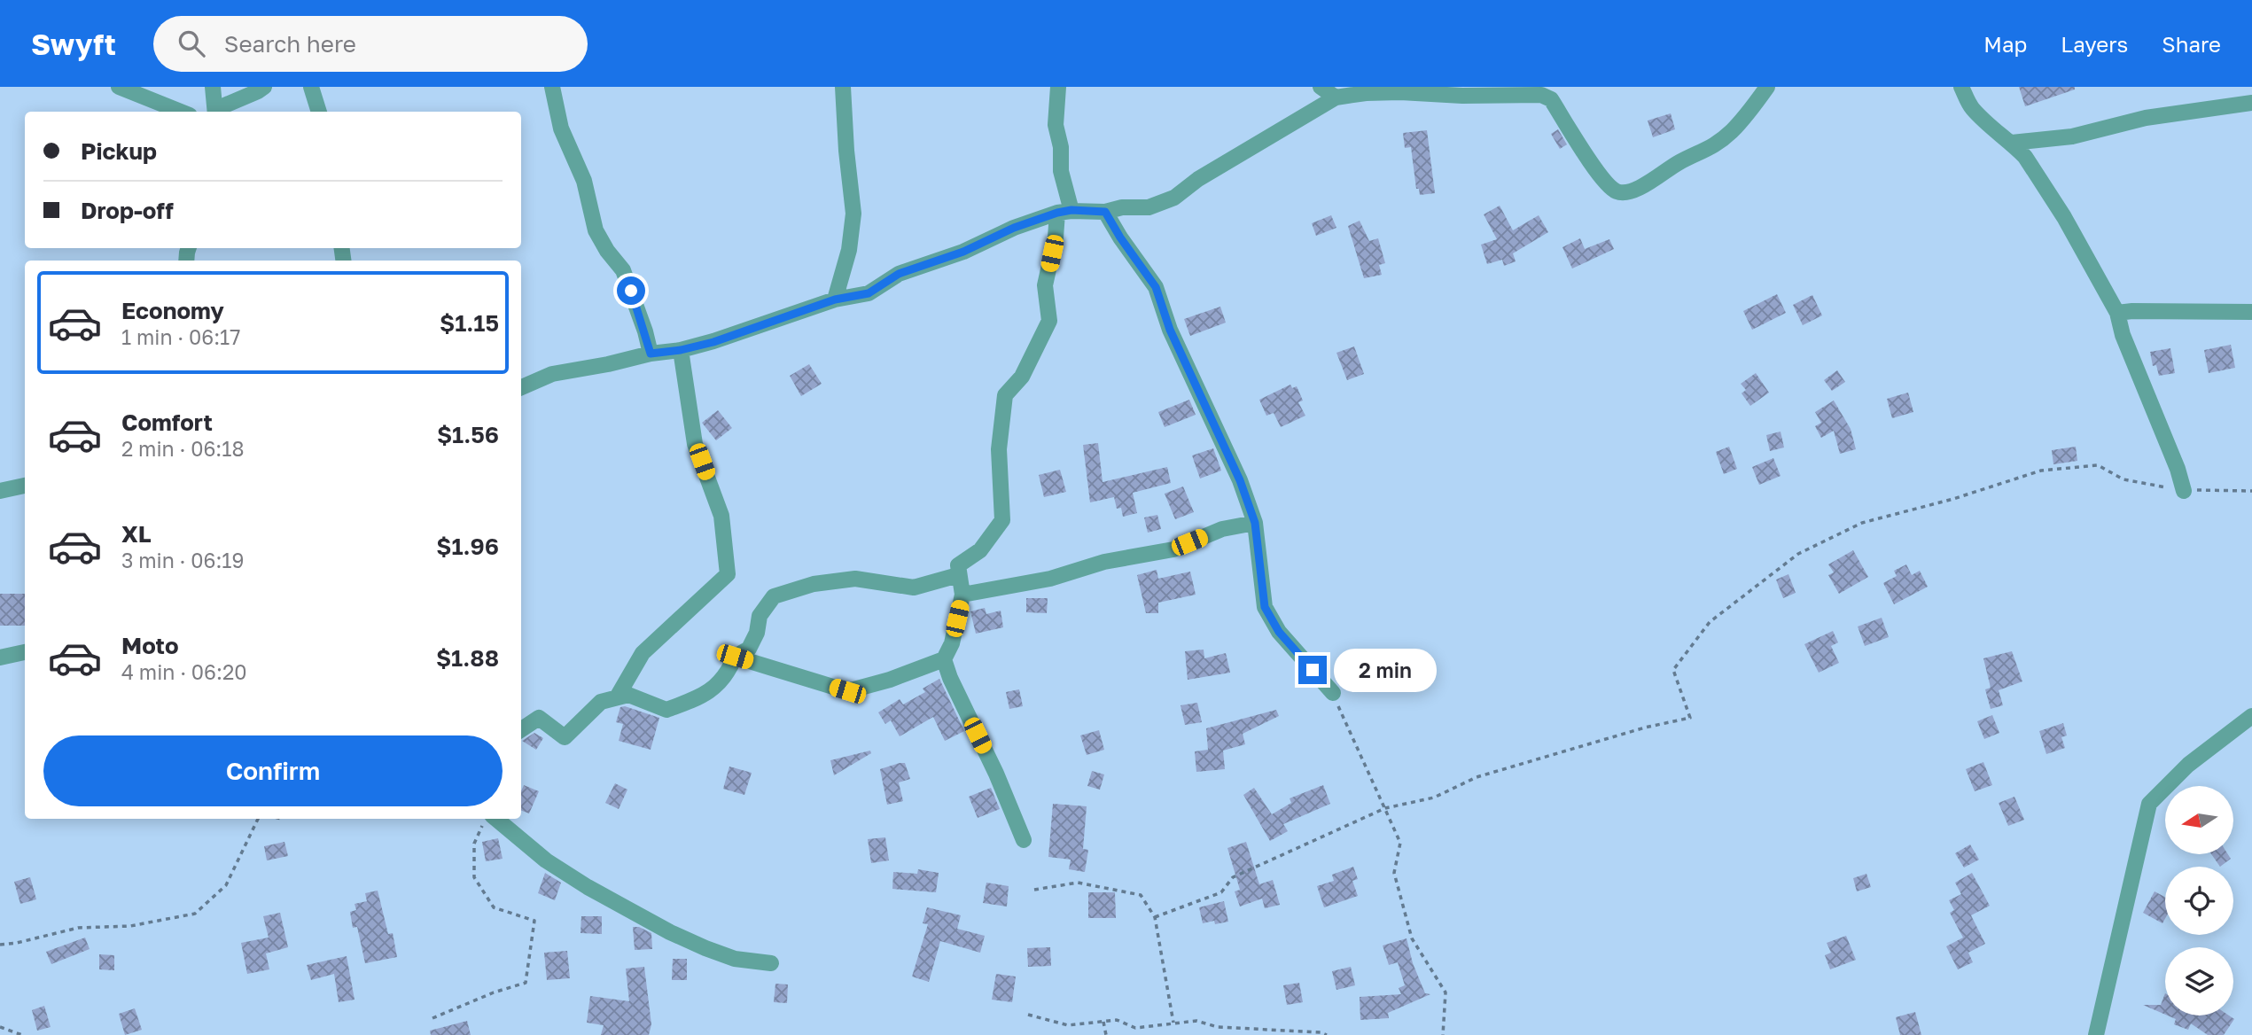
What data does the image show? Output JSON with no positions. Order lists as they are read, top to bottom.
{
  "north": "left",
  "page": {
    "header": "Swyft",
    "search": "Search here",
    "nav": ["Map", "Layers", "Share"],
    "banner": ["Pickup", "Drop-off"],
    "list": [
      {
        "name": "Economy",
        "note": "1 min · 06:17",
        "value": "$1.15"
      },
      {
        "name": "Comfort",
        "note": "2 min · 06:18",
        "value": "$1.56"
      },
      {
        "name": "XL",
        "note": "3 min · 06:19",
        "value": "$1.96"
      },
      {
        "name": "Moto",
        "note": "4 min · 06:20",
        "value": "$1.88"
      }
    ],
    "bubble": "2 min",
    "buttons": "Confirm"
  }
}
